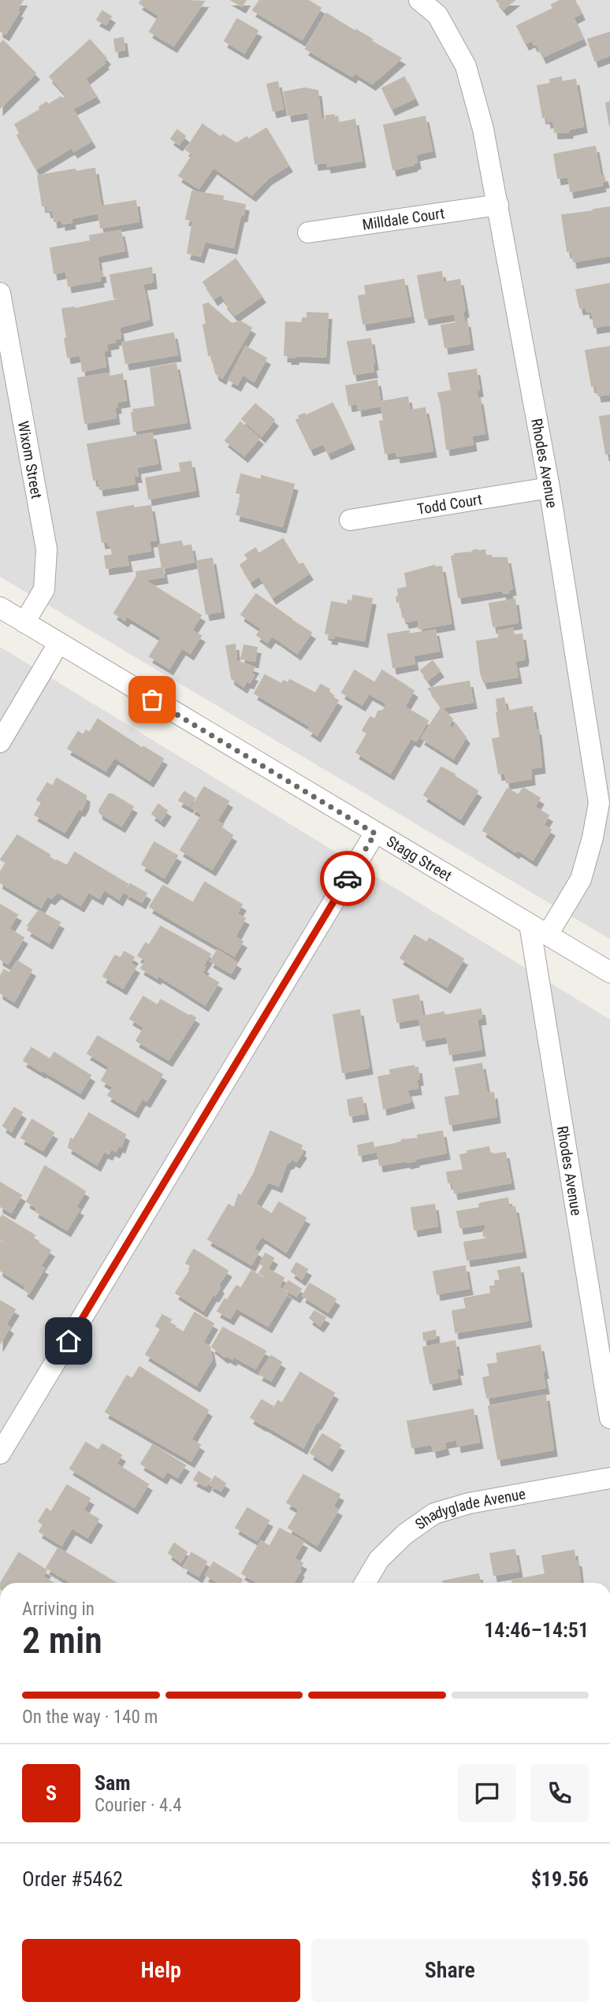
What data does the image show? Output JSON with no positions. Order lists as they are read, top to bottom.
{
  "streets": {
    "street": [
      "Milldale Court",
      "Wixom Street",
      "Rhodes Avenue",
      "Todd Court",
      "Stagg Street",
      "Shadyglade Avenue"
    ]
  },
  "crossings": [
    ["Milldale Court", "Rhodes Avenue"],
    ["Wixom Street", "Stagg Street"],
    ["Rhodes Avenue", "Todd Court"],
    ["Rhodes Avenue", "Stagg Street"]
  ],
  "page": {
    "heading": ["2 min", "Arriving in", "14:46–14:51"],
    "panel": [
      "Sam",
      "Courier · 4.4",
      "Order #5462",
      "$19.56"
    ],
    "bar": "On the way · 140 m",
    "round": "S",
    "buttons": ["Help", "Share"]
  }
}
